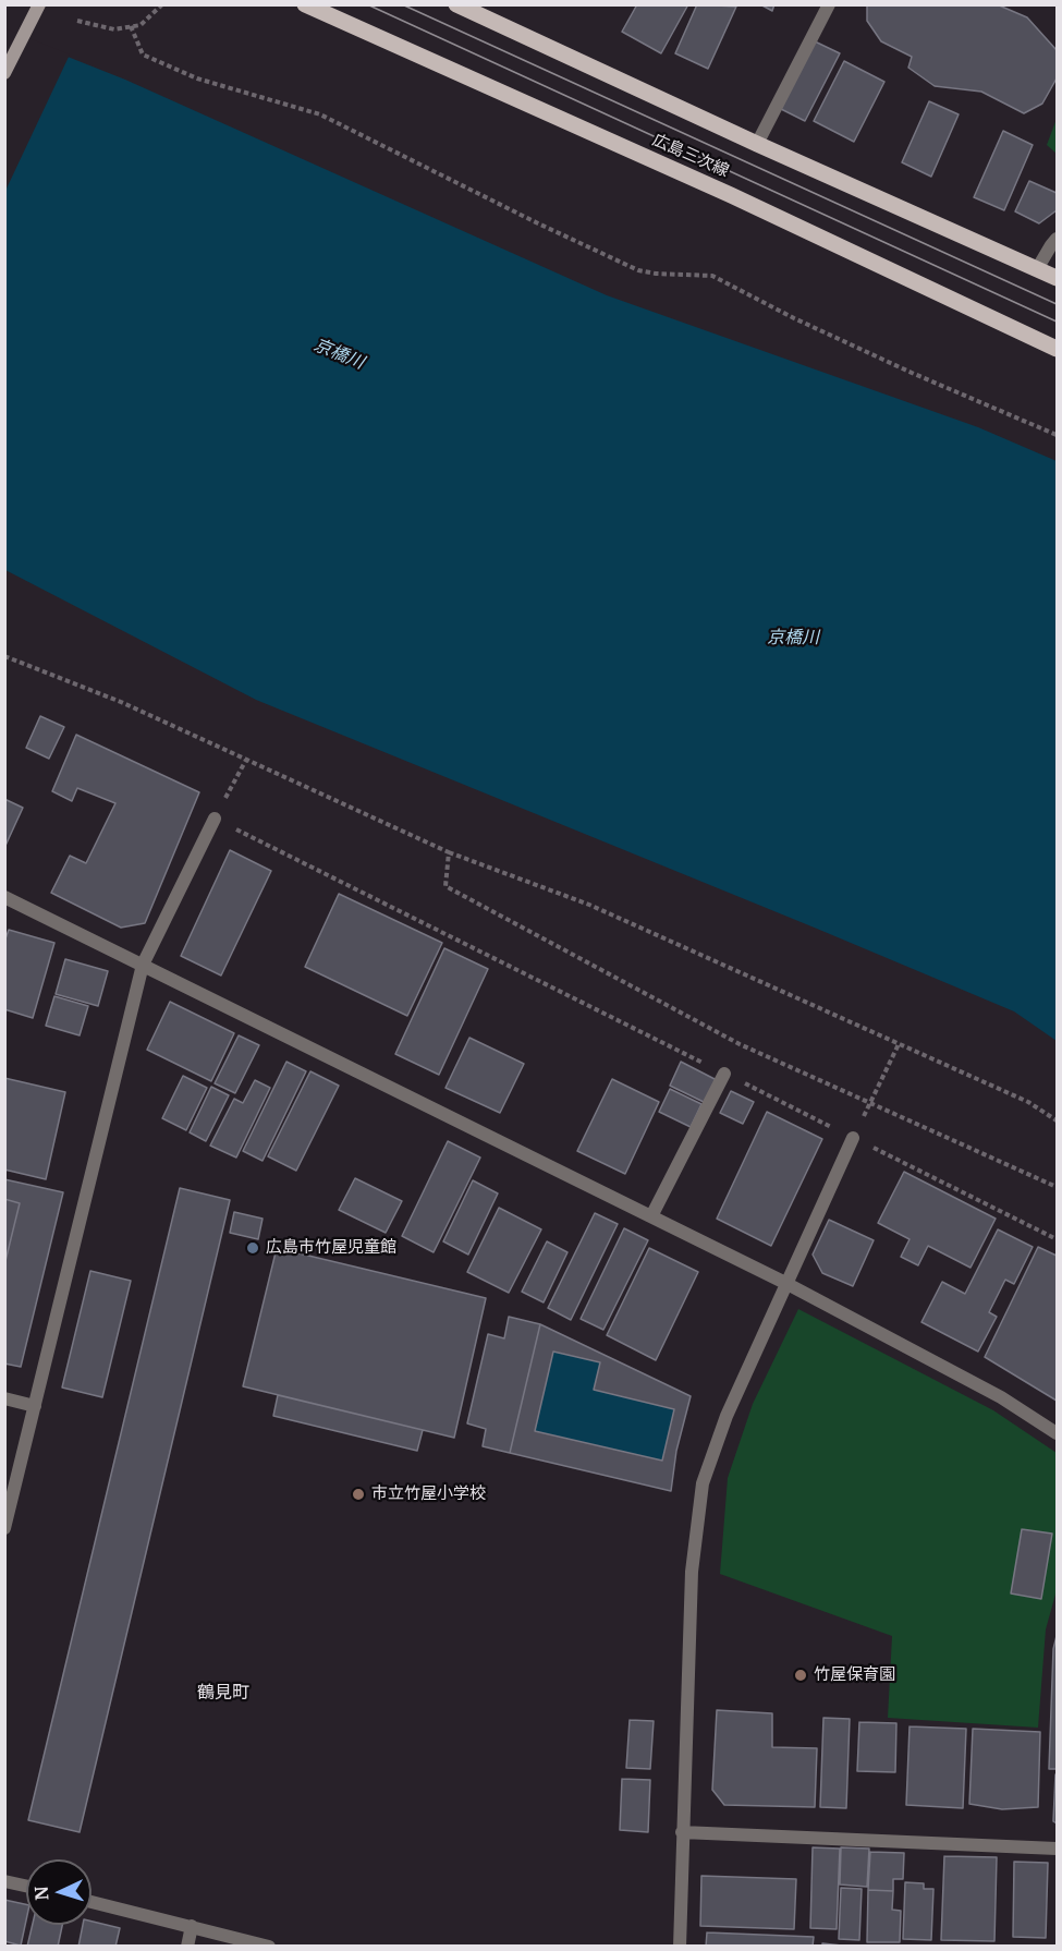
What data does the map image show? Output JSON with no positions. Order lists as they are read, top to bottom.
{
  "streets": {
    "main road": ["広島三次線"]
  },
  "districts": ["鶴見町"],
  "water": ["京橋川"],
  "places": ["広島市竹屋児童館", "市立竹屋小学校", "竹屋保育園"],
  "north": "left"
}
